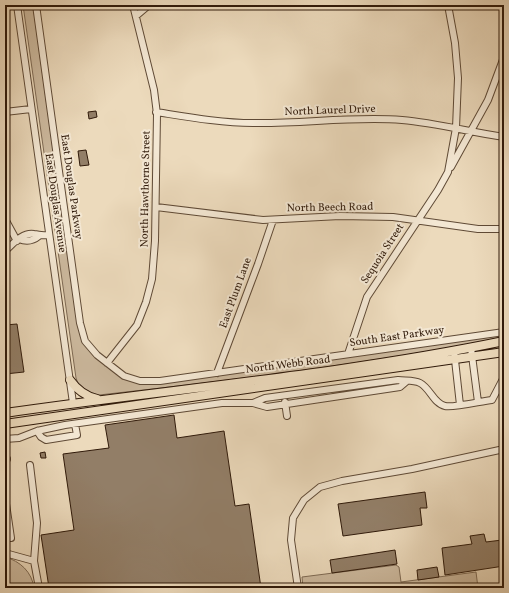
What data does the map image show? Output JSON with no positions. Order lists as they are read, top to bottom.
{
  "streets": {
    "main road": ["North Webb Road"],
    "street": [
      "North Laurel Drive",
      "East Douglas Parkway",
      "North Hawthorne Street",
      "East Douglas Avenue",
      "North Beech Road",
      "Sequoia Street",
      "East Plum Lane",
      "South East Parkway"
    ]
  },
  "crossings": [
    ["North Laurel Drive", "North Hawthorne Street"],
    ["North Laurel Drive", "Sequoia Street"],
    ["East Douglas Parkway", "North Hawthorne Street"],
    ["East Douglas Parkway", "South East Parkway"],
    ["North Hawthorne Street", "North Beech Road"],
    ["North Hawthorne Street", "South East Parkway"],
    ["East Douglas Avenue", "North Webb Road"],
    ["North Beech Road", "Sequoia Street"],
    ["North Beech Road", "East Plum Lane"],
    ["Sequoia Street", "South East Parkway"],
    ["East Plum Lane", "South East Parkway"]
  ]
}
